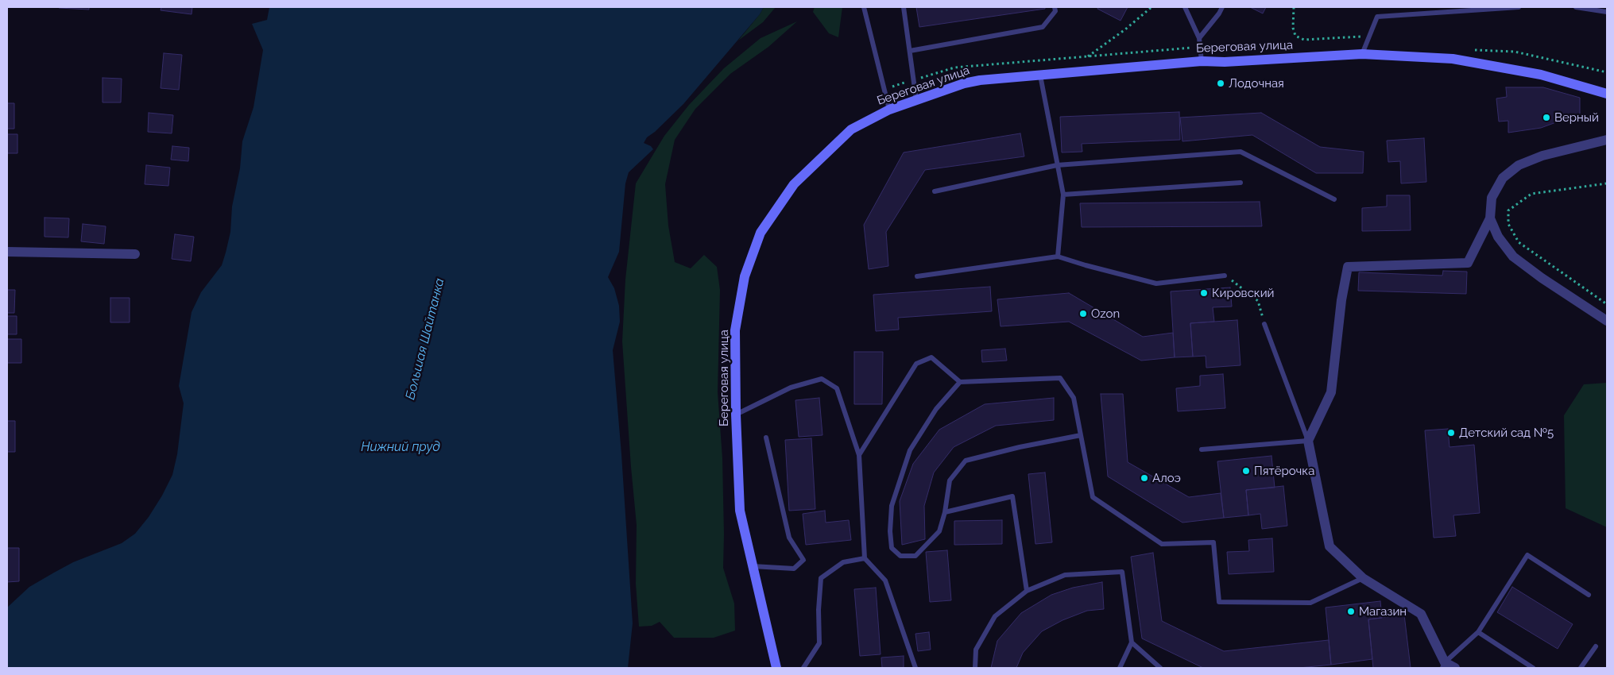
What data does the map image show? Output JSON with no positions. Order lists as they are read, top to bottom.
{
  "streets": {
    "main road": ["Береговая улица"]
  },
  "water": ["Большая Шайтанка", "Нижний пруд"],
  "places": [
    "Лодочная",
    "Верный",
    "Кировский",
    "Ozon",
    "Детский сад №5",
    "Пятёрочка",
    "Алоэ",
    "Магазин"
  ]
}
